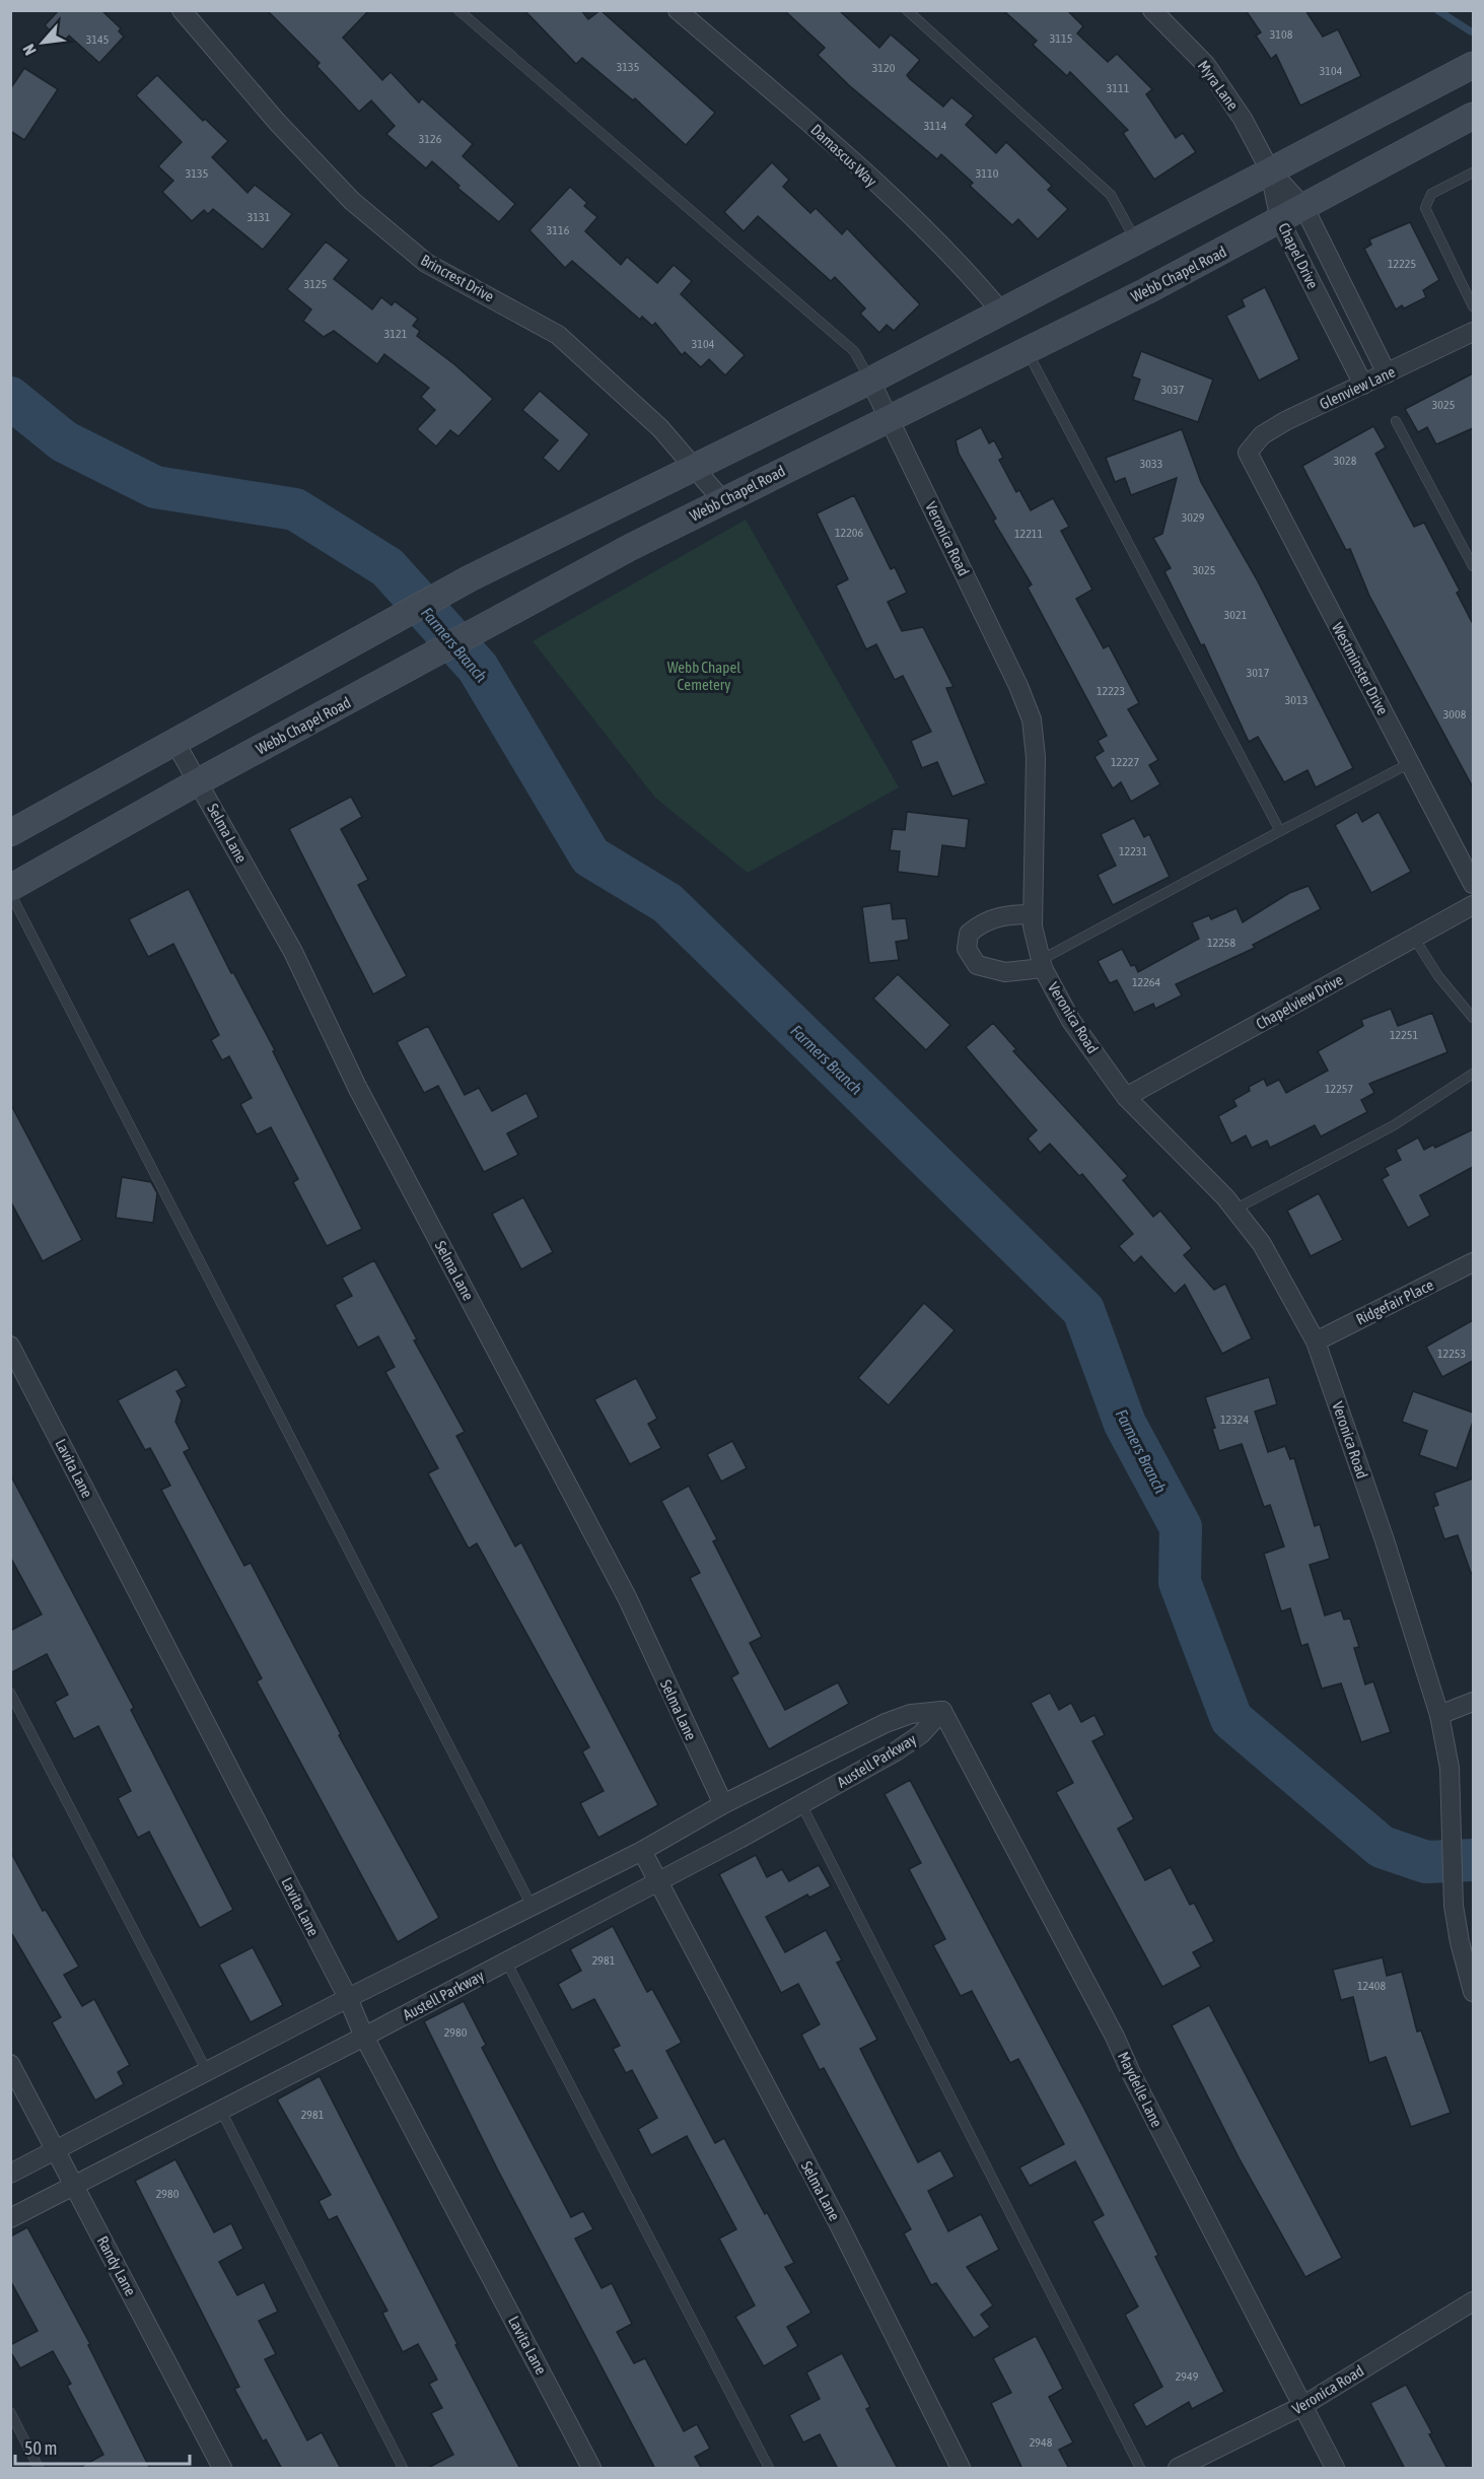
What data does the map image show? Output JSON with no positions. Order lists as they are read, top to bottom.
{
  "streets": {
    "main road": ["Webb Chapel Road"],
    "street": [
      "Myra Lane",
      "Damascus Way",
      "Chapel Drive",
      "Brincrest Drive",
      "Glenview Lane",
      "Veronica Road",
      "Westminster Drive",
      "Selma Lane",
      "Chapelview Drive",
      "Ridgefair Place",
      "Lavita Lane",
      "Austell Parkway",
      "Maydelle Lane",
      "Randy Lane"
    ]
  },
  "crossings": [
    ["Myra Lane", "Chapel Drive"],
    ["Chapel Drive", "Webb Chapel Road"],
    ["Chapel Drive", "Glenview Lane"],
    ["Webb Chapel Road", "Brincrest Drive"],
    ["Webb Chapel Road", "Veronica Road"],
    ["Webb Chapel Road", "Selma Lane"],
    ["Glenview Lane", "Westminster Drive"],
    ["Veronica Road", "Chapelview Drive"],
    ["Veronica Road", "Ridgefair Place"],
    ["Veronica Road", "Maydelle Lane"],
    ["Selma Lane", "Austell Parkway"],
    ["Lavita Lane", "Austell Parkway"],
    ["Austell Parkway", "Maydelle Lane"],
    ["Austell Parkway", "Randy Lane"]
  ],
  "water": ["Farmers Branch"],
  "parks": ["Webb Chapel Cemetery"],
  "house_numbers": [
    "3108",
    "3115",
    "3145",
    "3135",
    "3120",
    "3104",
    "3111",
    "3114",
    "3126",
    "3135",
    "3110",
    "3131",
    "3116",
    "12225",
    "3125",
    "3121",
    "3104",
    "3037",
    "3025",
    "3028",
    "3033",
    "3029",
    "12206",
    "12211",
    "3025",
    "3021",
    "3017",
    "12223",
    "3013",
    "3008",
    "12227",
    "12231",
    "12258",
    "12264",
    "12251",
    "12257",
    "12253",
    "12324",
    "2981",
    "12408",
    "2980",
    "2981",
    "2980",
    "2949",
    "2948"
  ],
  "scale_bar": "50 m",
  "north": "bottom left"
}
